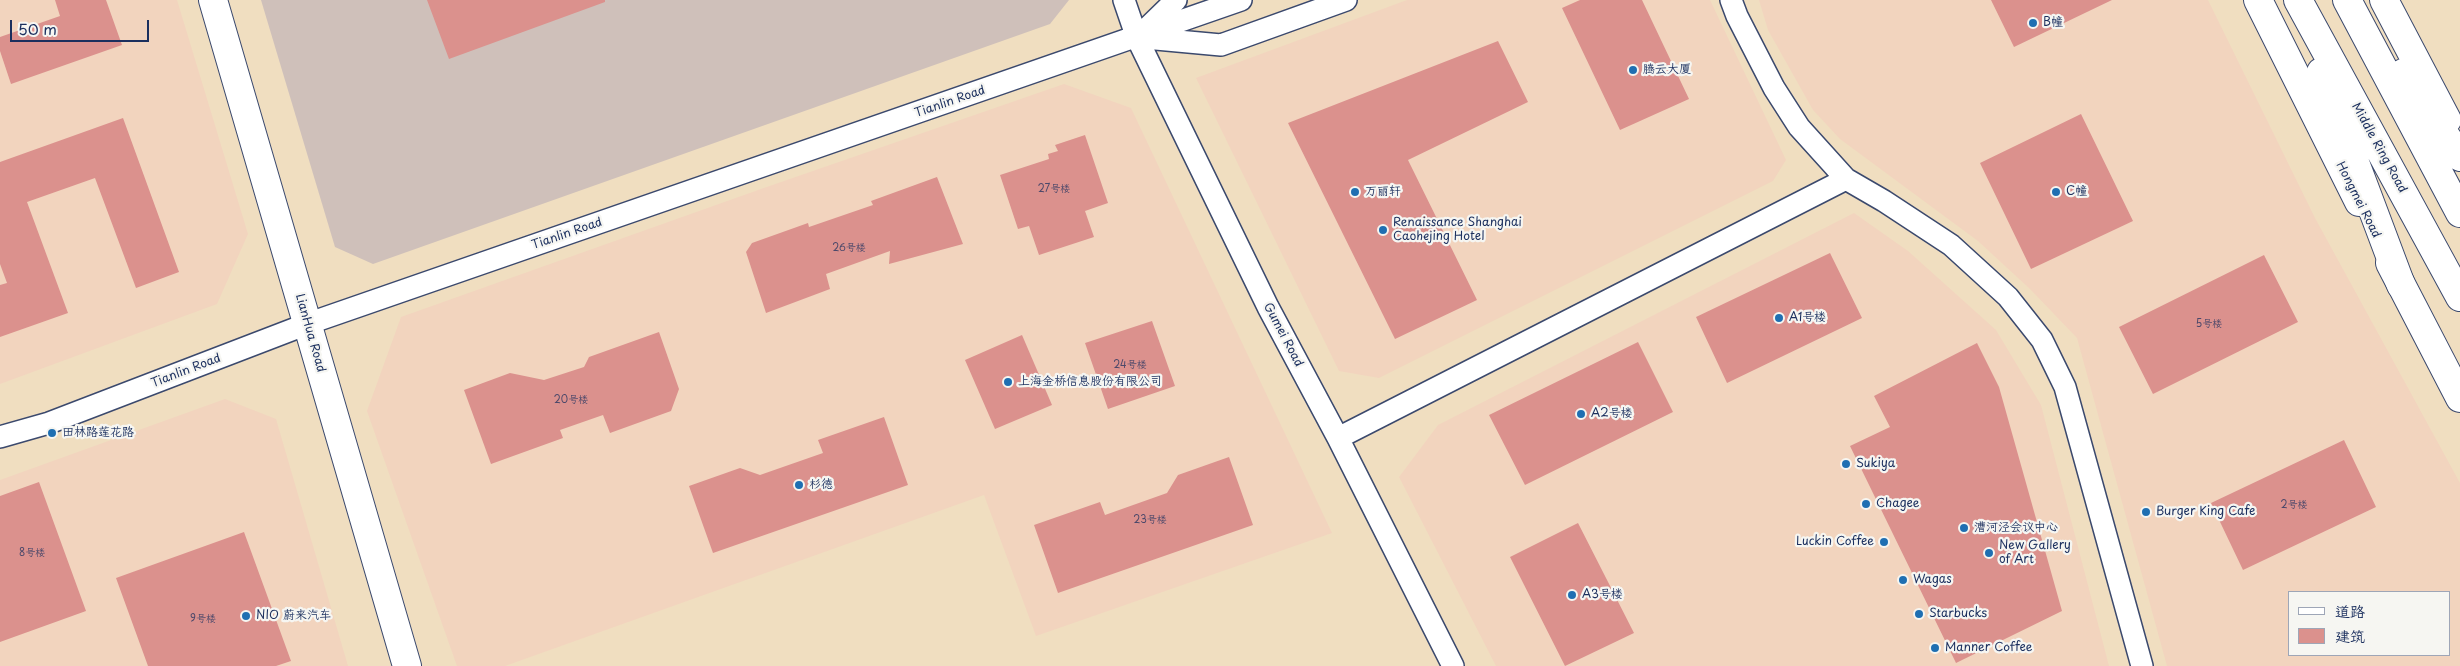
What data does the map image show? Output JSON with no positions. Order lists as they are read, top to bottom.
{
  "streets": {
    "main road": ["Middle Ring Road", "Hongmei Road", "LianHua Road"],
    "street": ["Tianlin Road", "Gumei Road"]
  },
  "crossings": [
    ["Tianlin Road", "LianHua Road"],
    ["Tianlin Road", "Gumei Road"]
  ],
  "places": [
    "B幢",
    "腾云大厦",
    "万丽轩",
    "C幢",
    "Renaissance Shanghai Caohejing Hotel",
    "A1号楼",
    "上海金桥信息股份有限公司",
    "A2号楼",
    "田林路莲花路",
    "Sukiya",
    "杉德",
    "Chagee",
    "Burger King Cafe",
    "漕河泾会议中心",
    "Luckin Coffee",
    "New Gallery of Art",
    "Wagas",
    "A3号楼",
    "Starbucks",
    "NIO 蔚来汽车",
    "Manner Coffee"
  ],
  "house_numbers": [
    "27号楼",
    "26号楼",
    "5号楼",
    "24号楼",
    "20号楼",
    "2号楼",
    "23号楼",
    "8号楼",
    "9号楼"
  ],
  "legend": ["道路", "建筑"],
  "scale_bar": "50 m"
}
